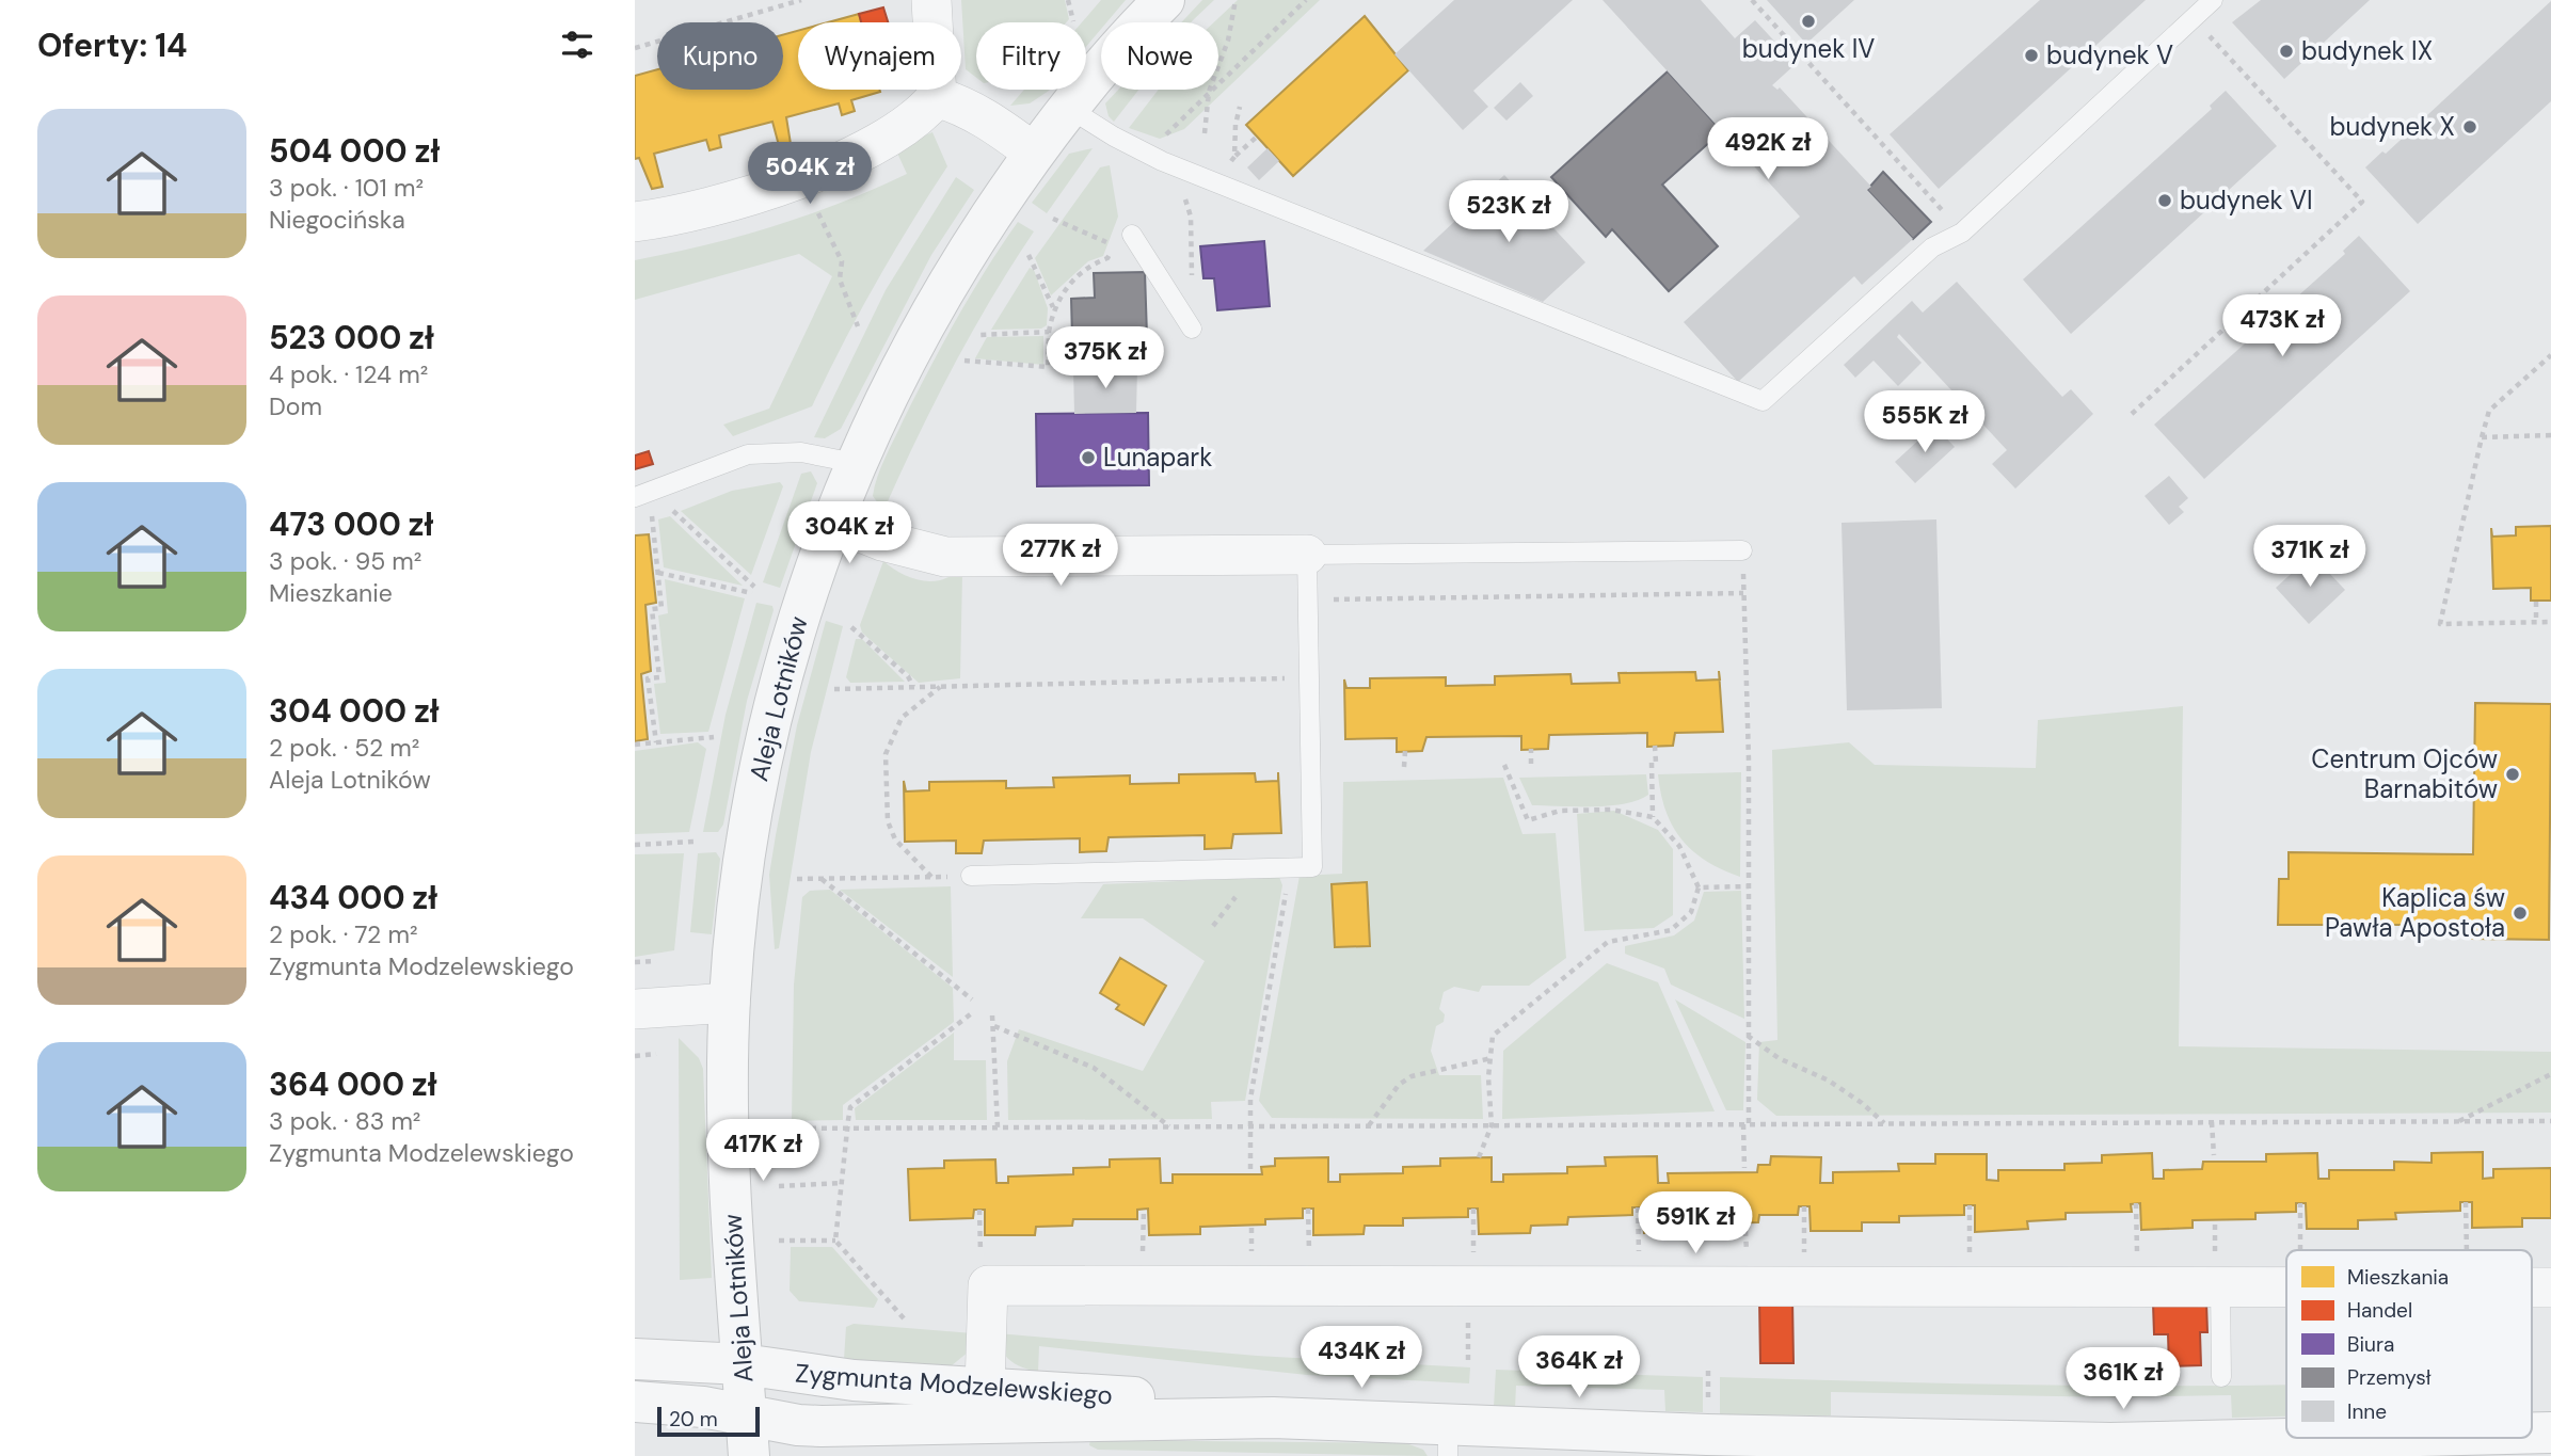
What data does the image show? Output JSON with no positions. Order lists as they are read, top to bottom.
{
  "streets": {
    "street": ["Aleja Lotników", "Zygmunta Modzelewskiego"]
  },
  "crossings": [
    ["Aleja Lotników", "Zygmunta Modzelewskiego"]
  ],
  "places": [
    "budynek IV",
    "budynek IX",
    "budynek V",
    "budynek X",
    "budynek VI",
    "Lunapark",
    "Centrum Ojców Barnabitów",
    "Kaplica św Pawła Apostoła"
  ],
  "legend": [
    "Mieszkania",
    "Handel",
    "Biura",
    "Przemysł",
    "Inne"
  ],
  "scale_bar": "20 m",
  "page": {
    "heading": "Oferty: 14",
    "chip": [
      "Kupno",
      "Wynajem",
      "Filtry",
      "Nowe"
    ],
    "list": [
      {
        "name": "504 000 zł",
        "note": "3 pok. · 101 m² · Niegocińska"
      },
      {
        "name": "523 000 zł",
        "note": "4 pok. · 124 m² · Dom"
      },
      {
        "name": "473 000 zł",
        "note": "3 pok. · 95 m² · Mieszkanie"
      },
      {
        "name": "304 000 zł",
        "note": "2 pok. · 52 m² · Aleja Lotników"
      },
      {
        "name": "434 000 zł",
        "note": "2 pok. · 72 m² · Zygmunta Modzelewskiego"
      },
      {
        "name": "364 000 zł",
        "note": "3 pok. · 83 m² · Zygmunta Modzelewskiego"
      }
    ],
    "price": [
      "492K zł",
      "504K zł",
      "523K zł",
      "473K zł",
      "375K zł",
      "555K zł",
      "304K zł",
      "277K zł",
      "371K zł",
      "417K zł",
      "591K zł",
      "434K zł",
      "364K zł",
      "361K zł"
    ],
    "scale": "20 m"
  }
}
